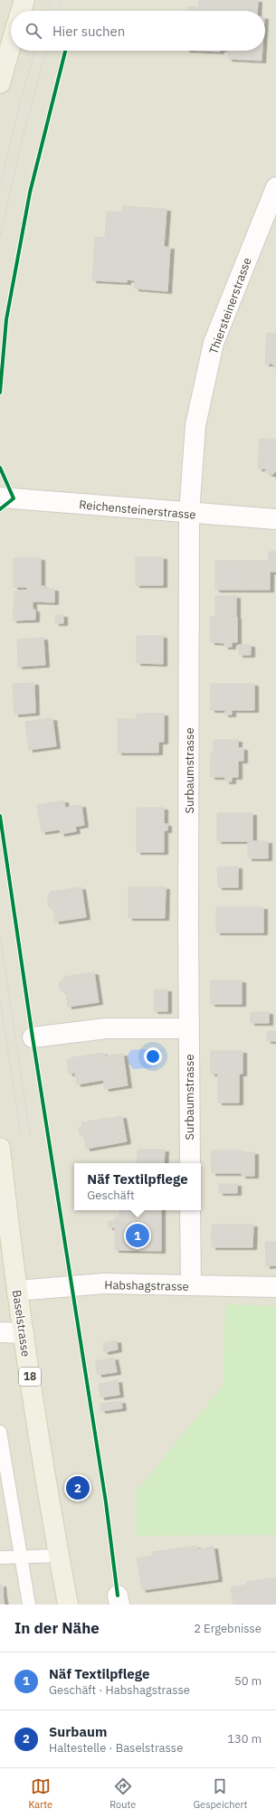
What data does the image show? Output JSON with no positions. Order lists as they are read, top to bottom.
{
  "streets": {
    "main road": ["Baselstrasse", "18"],
    "street": [
      "Thiersteinerstrasse",
      "Reichensteinerstrasse",
      "Surbaumstrasse",
      "Habshagstrasse"
    ]
  },
  "crossings": [
    ["Thiersteinerstrasse", "Reichensteinerstrasse"],
    ["Thiersteinerstrasse", "Surbaumstrasse"],
    ["Reichensteinerstrasse", "Surbaumstrasse"],
    ["Habshagstrasse", "Baselstrasse"]
  ],
  "page": {
    "search": "Hier suchen",
    "popup": ["Näf Textilpflege", "Geschäft"],
    "pins": ["1", "2"],
    "heading": ["In der Nähe", "2 Ergebnisse"],
    "list": [
      {
        "mark": "1",
        "name": "Näf Textilpflege",
        "note": "Geschäft · Habshagstrasse",
        "value": "50 m"
      },
      {
        "mark": "2",
        "name": "Surbaum",
        "note": "Haltestelle · Baselstrasse",
        "value": "130 m"
      }
    ],
    "nav": ["Karte", "Route", "Gespeichert"]
  }
}
